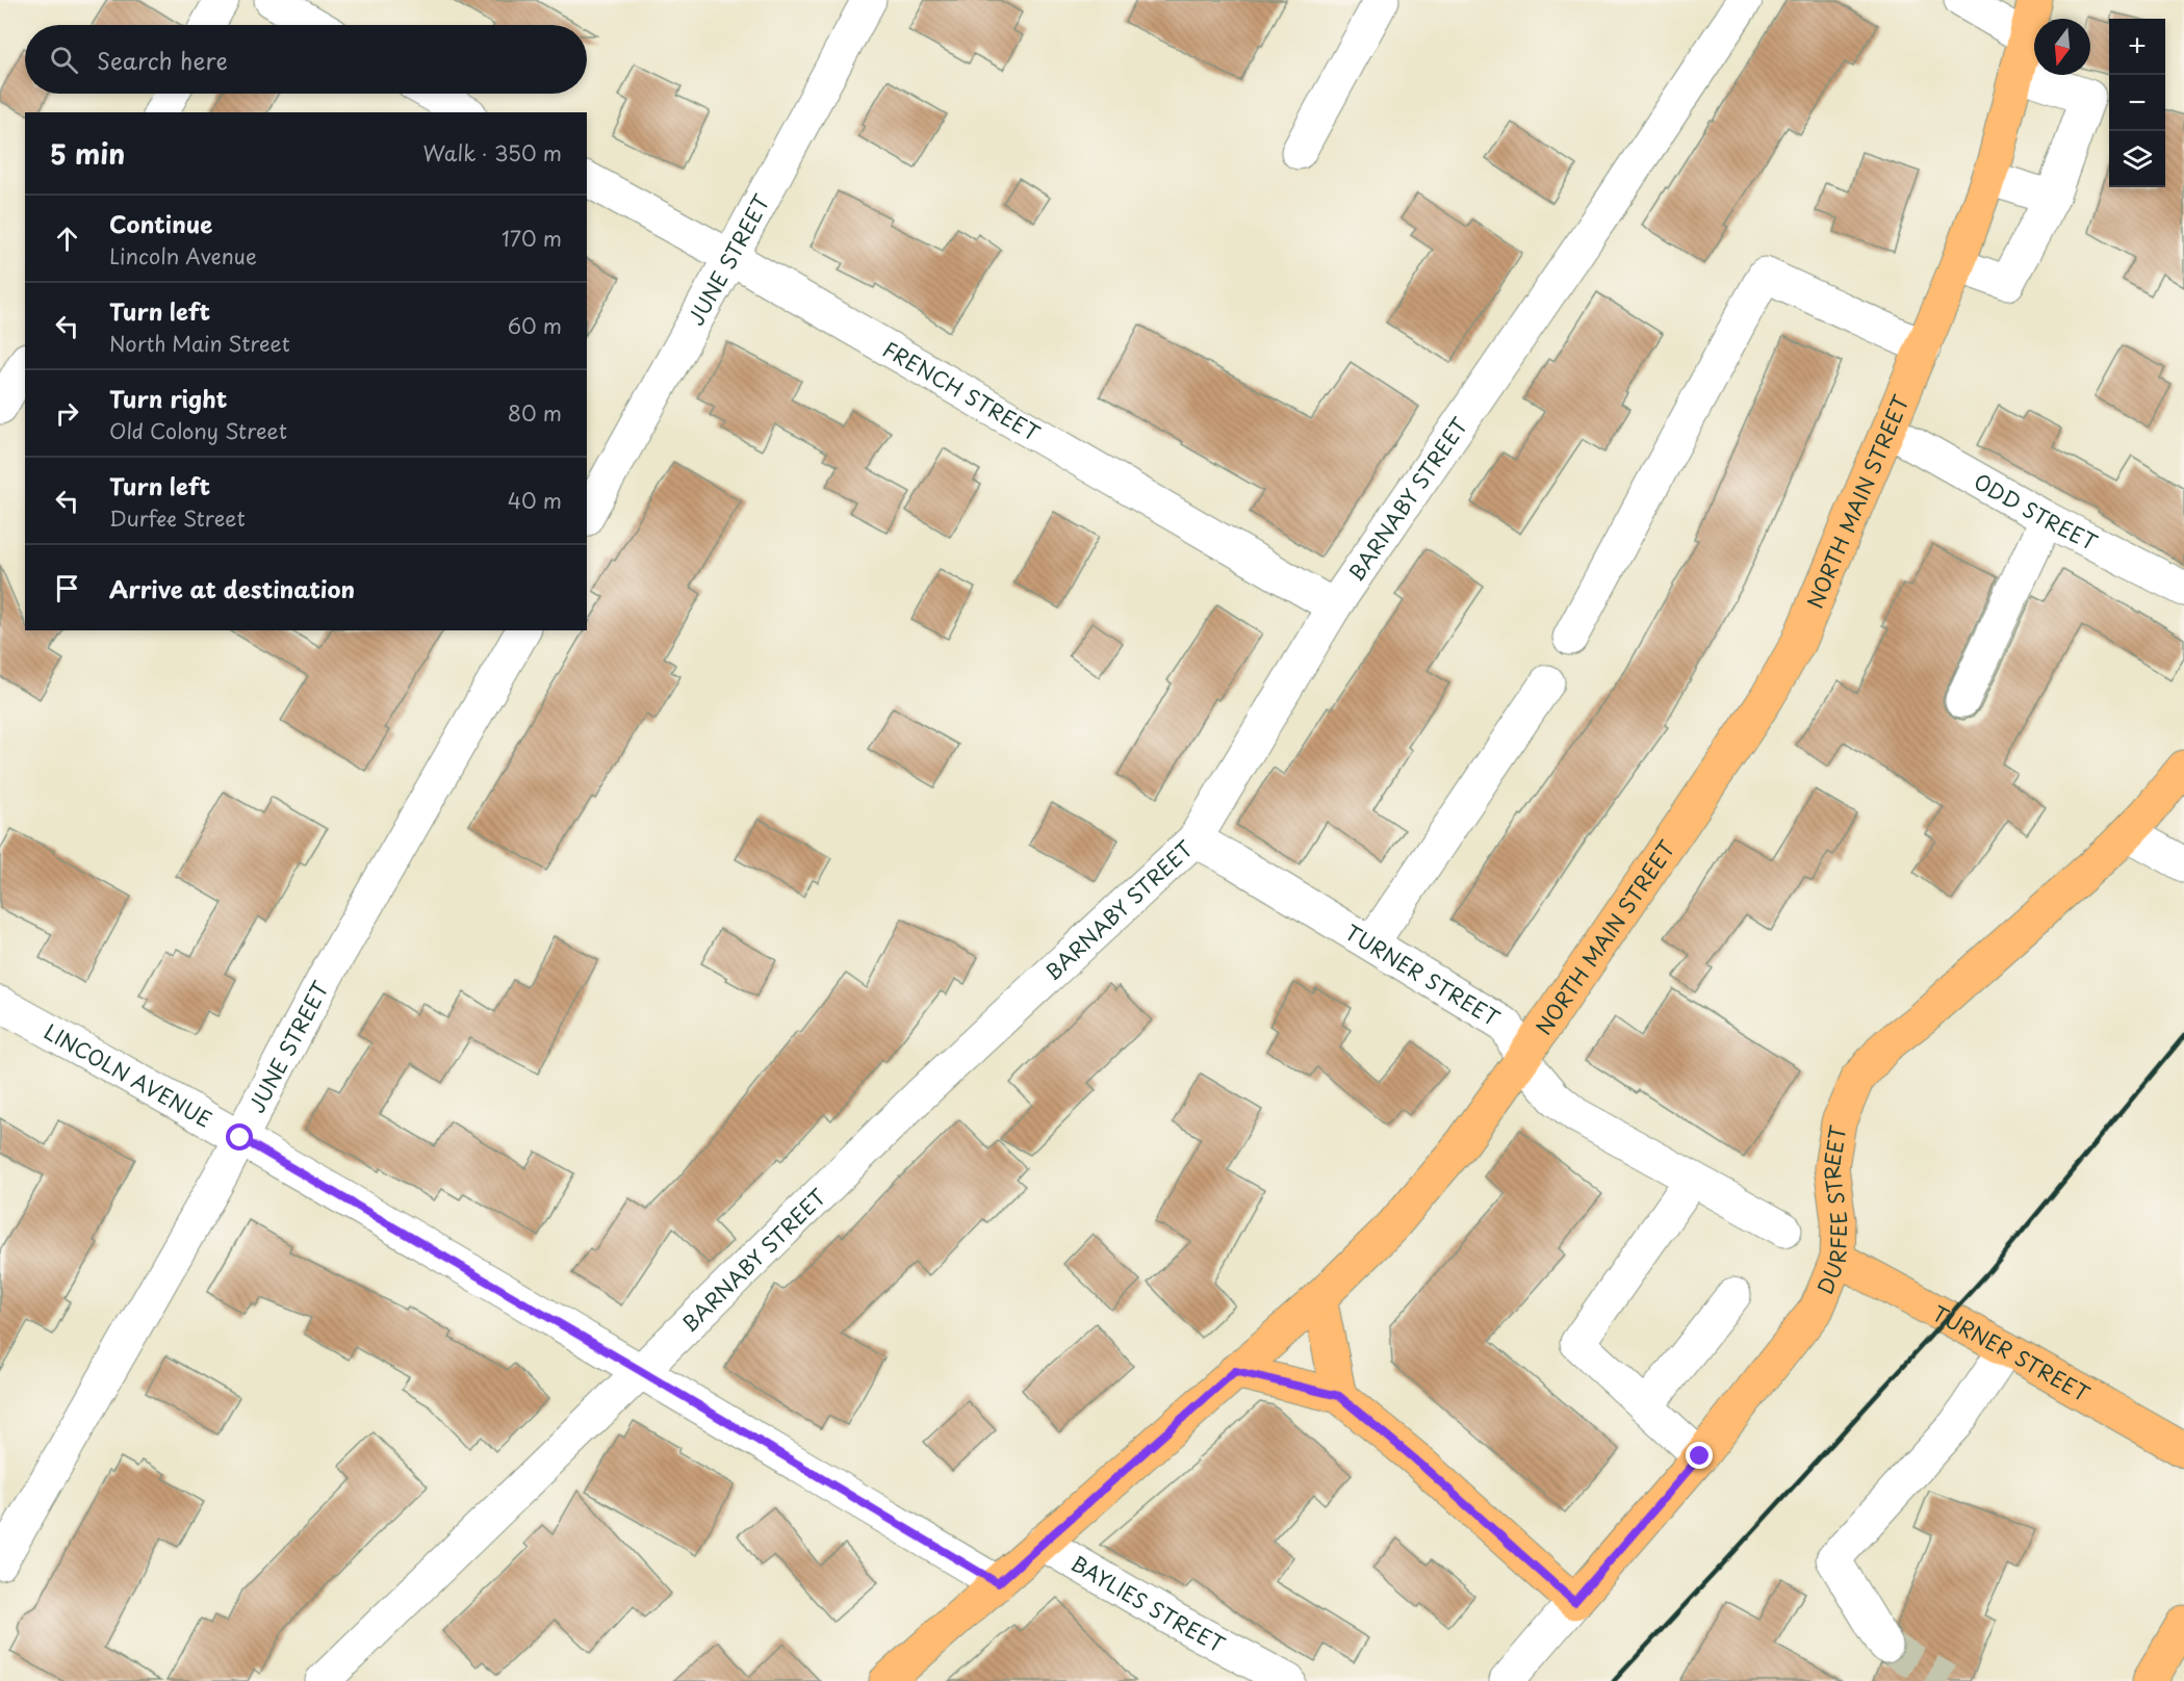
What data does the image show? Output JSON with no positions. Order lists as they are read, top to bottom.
{
  "streets": {
    "main road": ["NORTH MAIN STREET", "TURNER STREET", "DURFEE STREET"],
    "street": [
      "JUNE STREET",
      "FRENCH STREET",
      "BARNABY STREET",
      "ODD STREET",
      "LINCOLN AVENUE",
      "BAYLIES STREET"
    ]
  },
  "crossings": [
    ["JUNE STREET", "FRENCH STREET"],
    ["JUNE STREET", "LINCOLN AVENUE"],
    ["FRENCH STREET", "BARNABY STREET"],
    ["BARNABY STREET", "TURNER STREET"],
    ["BARNABY STREET", "LINCOLN AVENUE"],
    ["NORTH MAIN STREET", "ODD STREET"],
    ["NORTH MAIN STREET", "TURNER STREET"],
    ["NORTH MAIN STREET", "LINCOLN AVENUE"],
    ["NORTH MAIN STREET", "BAYLIES STREET"],
    ["TURNER STREET", "DURFEE STREET"]
  ],
  "north": "bottom",
  "page": {
    "map_buttons": ["+", "−"],
    "search": "Search here",
    "heading": ["5 min", "Walk · 350 m"],
    "list": [
      ["Continue", "Lincoln Avenue", "170 m"],
      ["Turn left", "North Main Street", "60 m"],
      ["Turn right", "Old Colony Street", "80 m"],
      ["Turn left", "Durfee Street", "40 m"],
      "Arrive at destination"
    ]
  }
}
